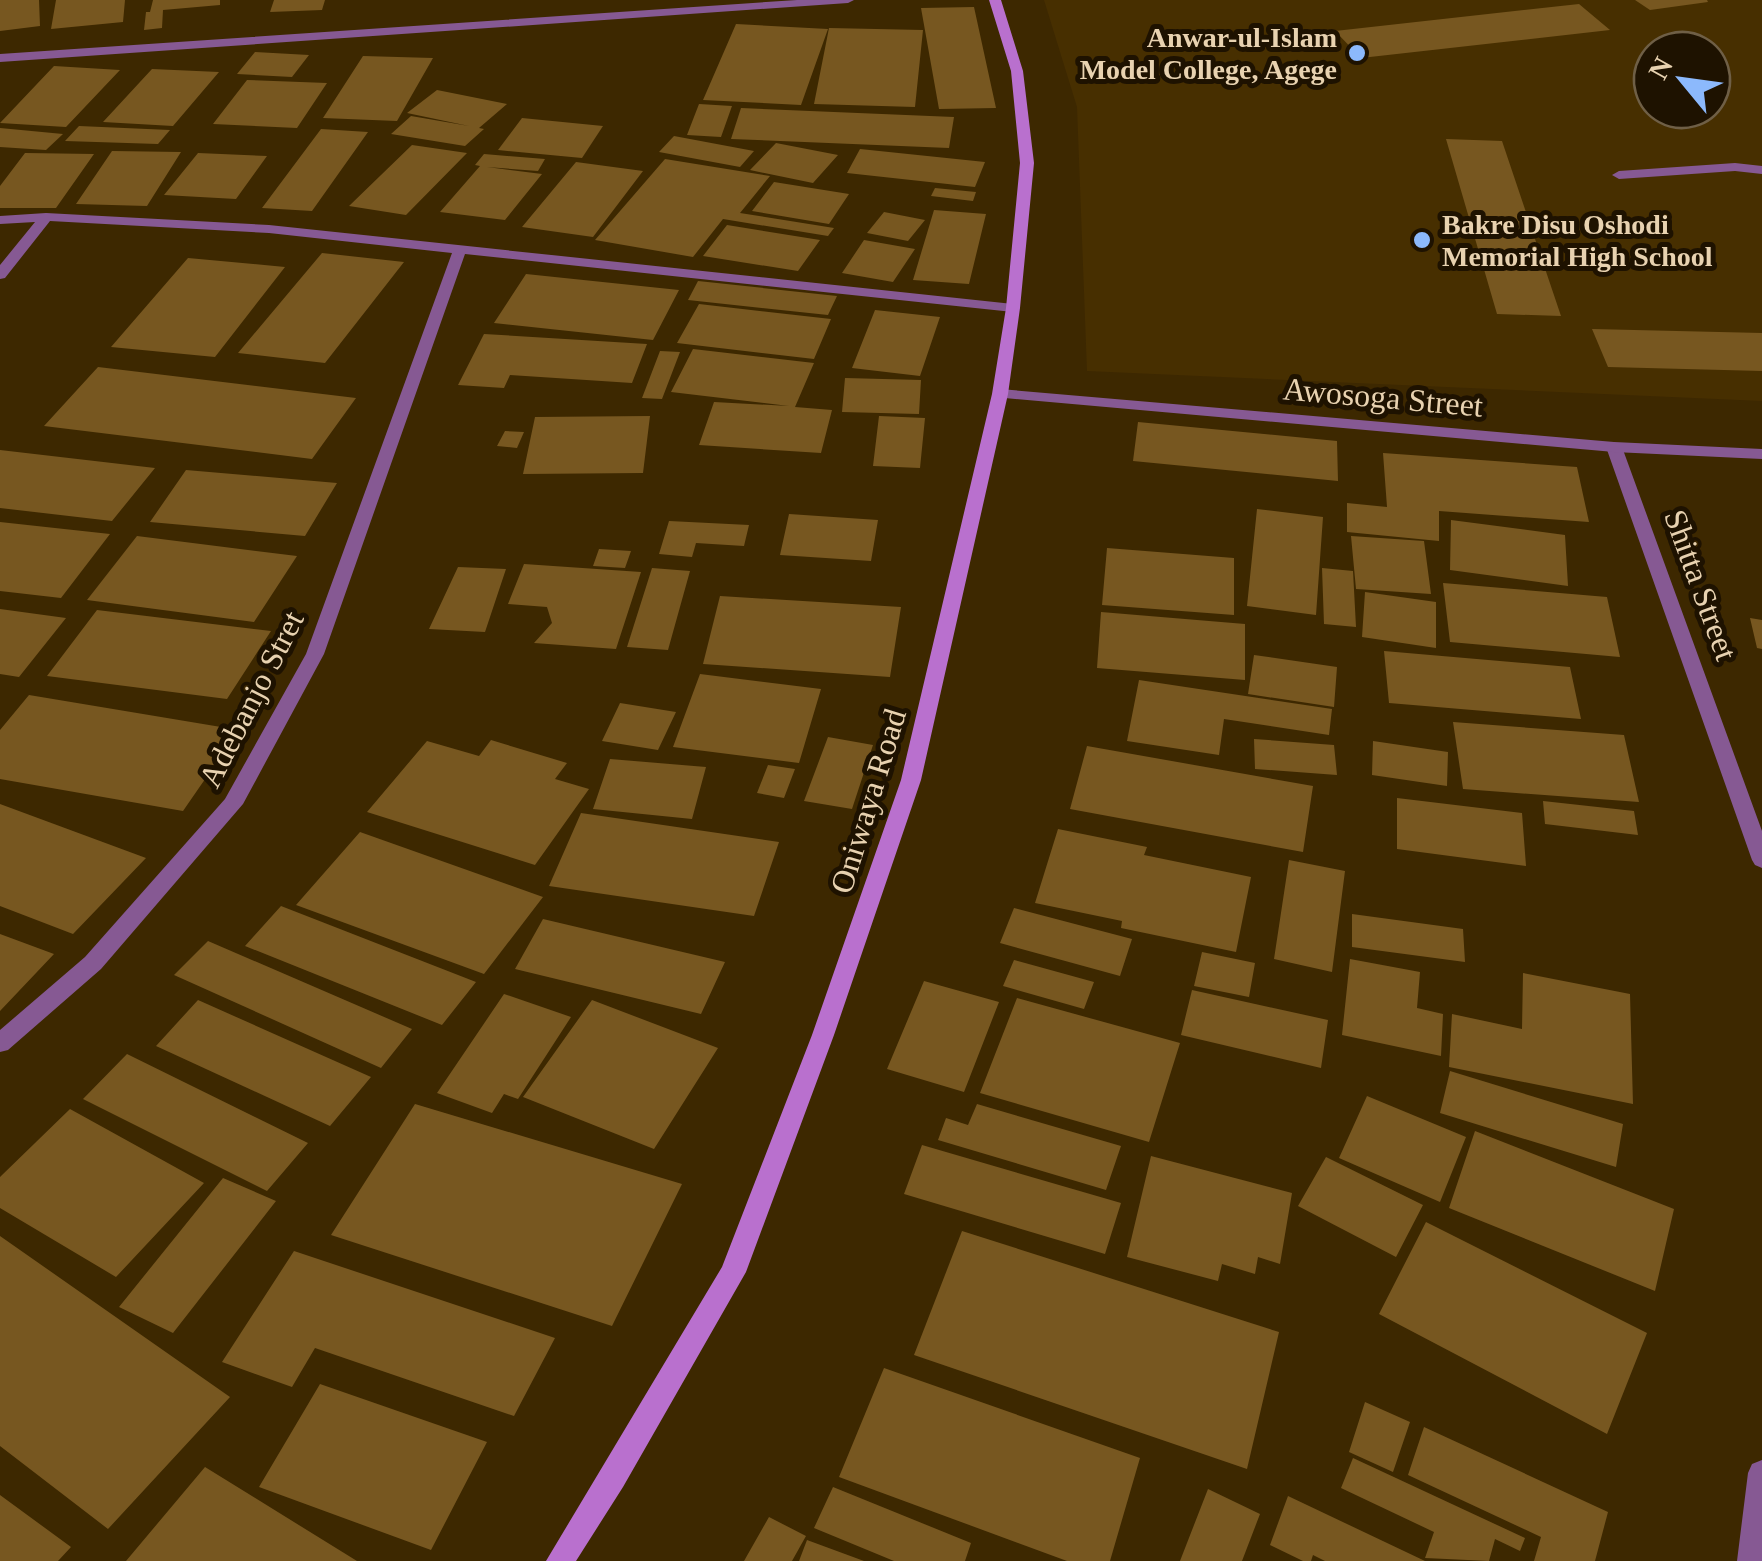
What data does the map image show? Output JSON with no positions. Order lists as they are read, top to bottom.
{
  "streets": {
    "main road": ["Oniwaya Road"],
    "street": ["Awosoga Street", "Shitta Street", "Adebanjo Stret"]
  },
  "crossings": [
    ["Awosoga Street", "Shitta Street"],
    ["Awosoga Street", "Oniwaya Road"]
  ],
  "places": ["Anwar-ul-Islam Model College, Agege", "Bakre Disu Oshodi Memorial High School"],
  "north": "top left"
}
